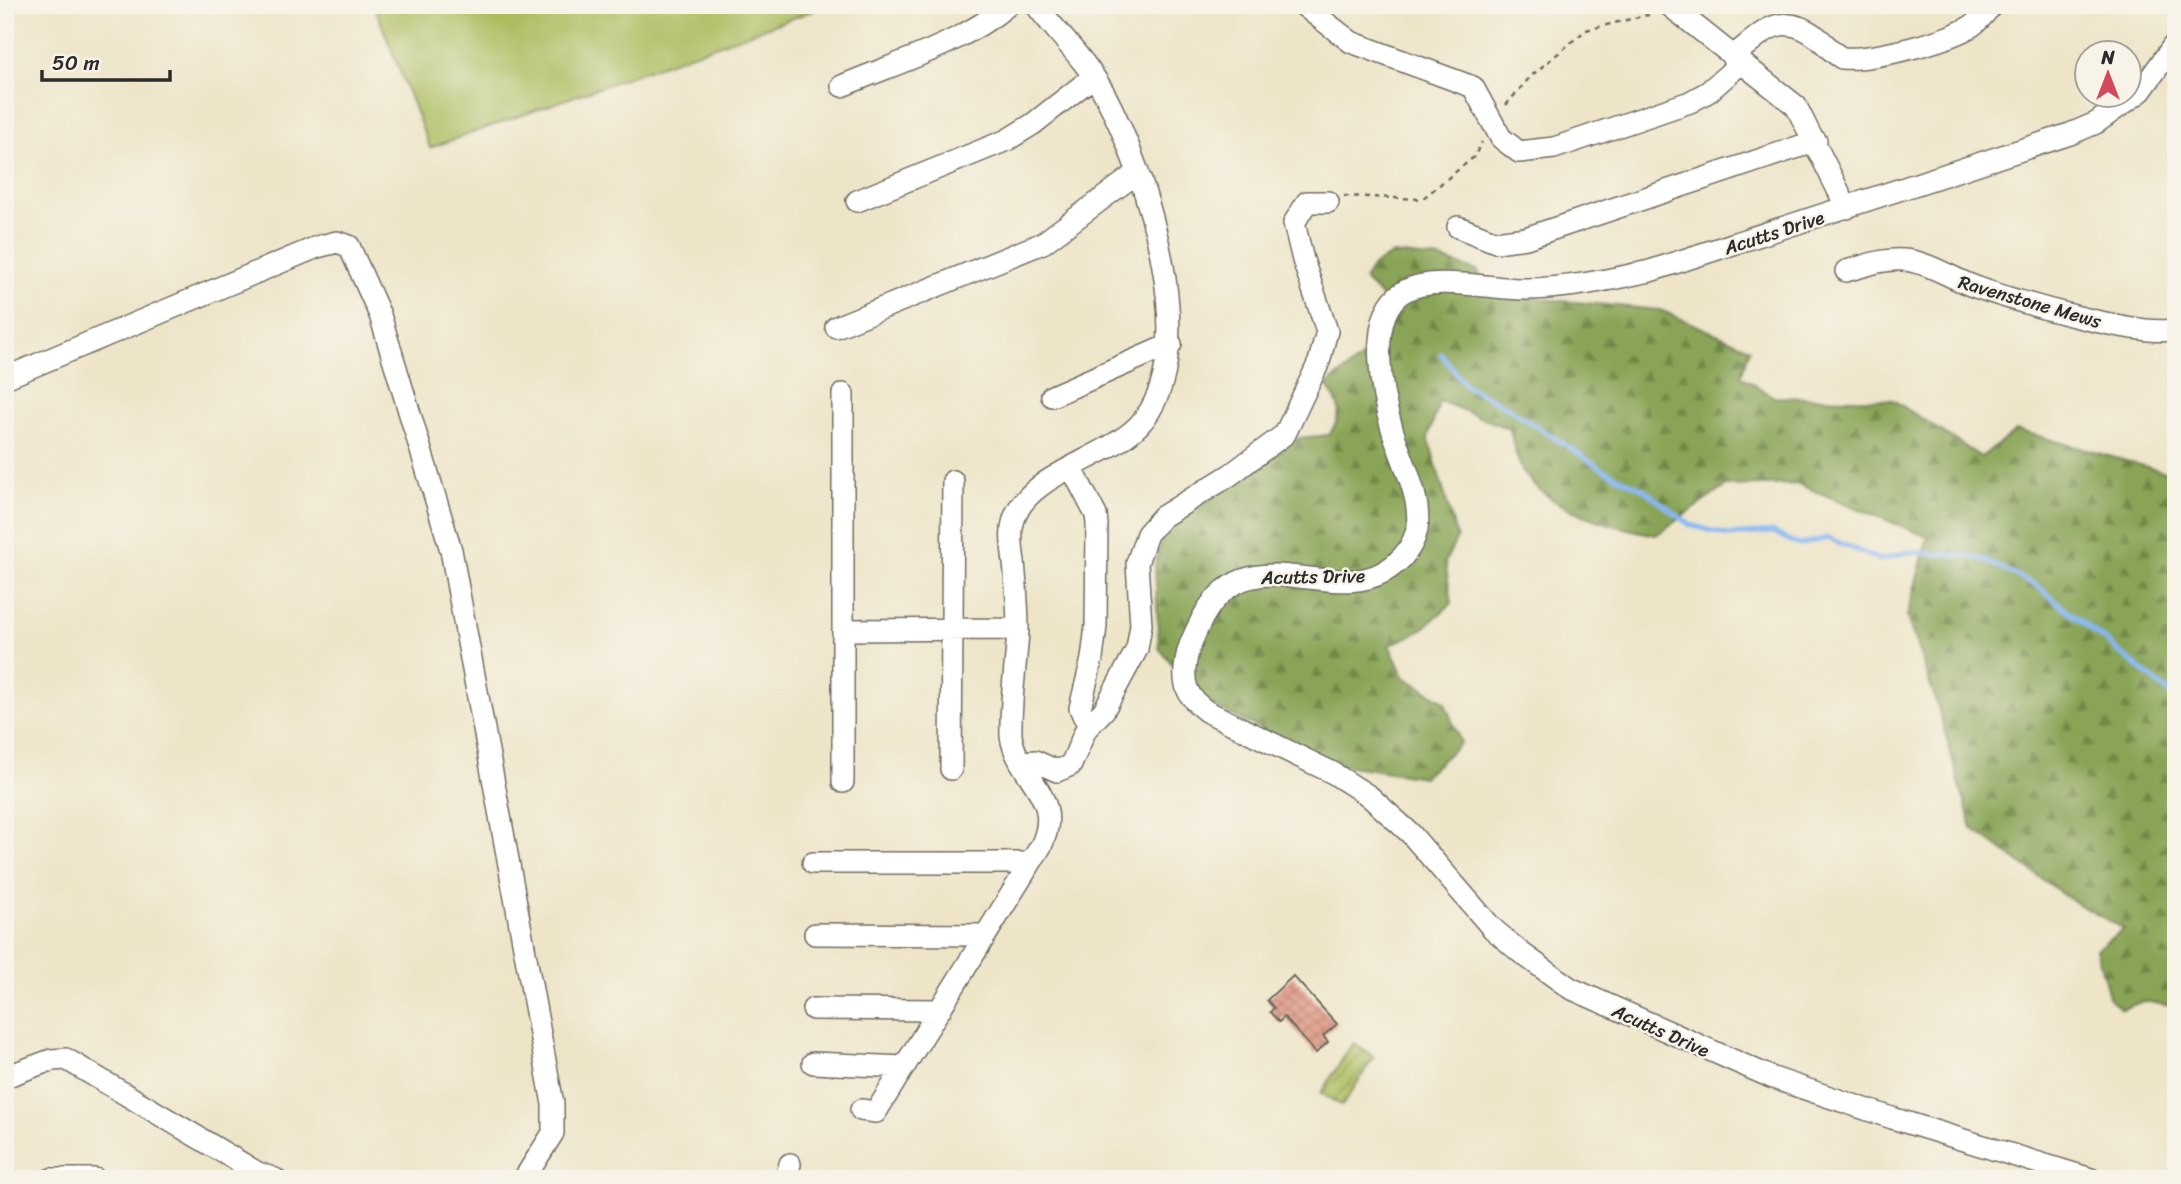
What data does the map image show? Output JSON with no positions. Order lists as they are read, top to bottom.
{
  "streets": {
    "street": ["Acutts Drive", "Ravenstone Mews"]
  },
  "scale_bar": "50 m",
  "north": "top"
}
